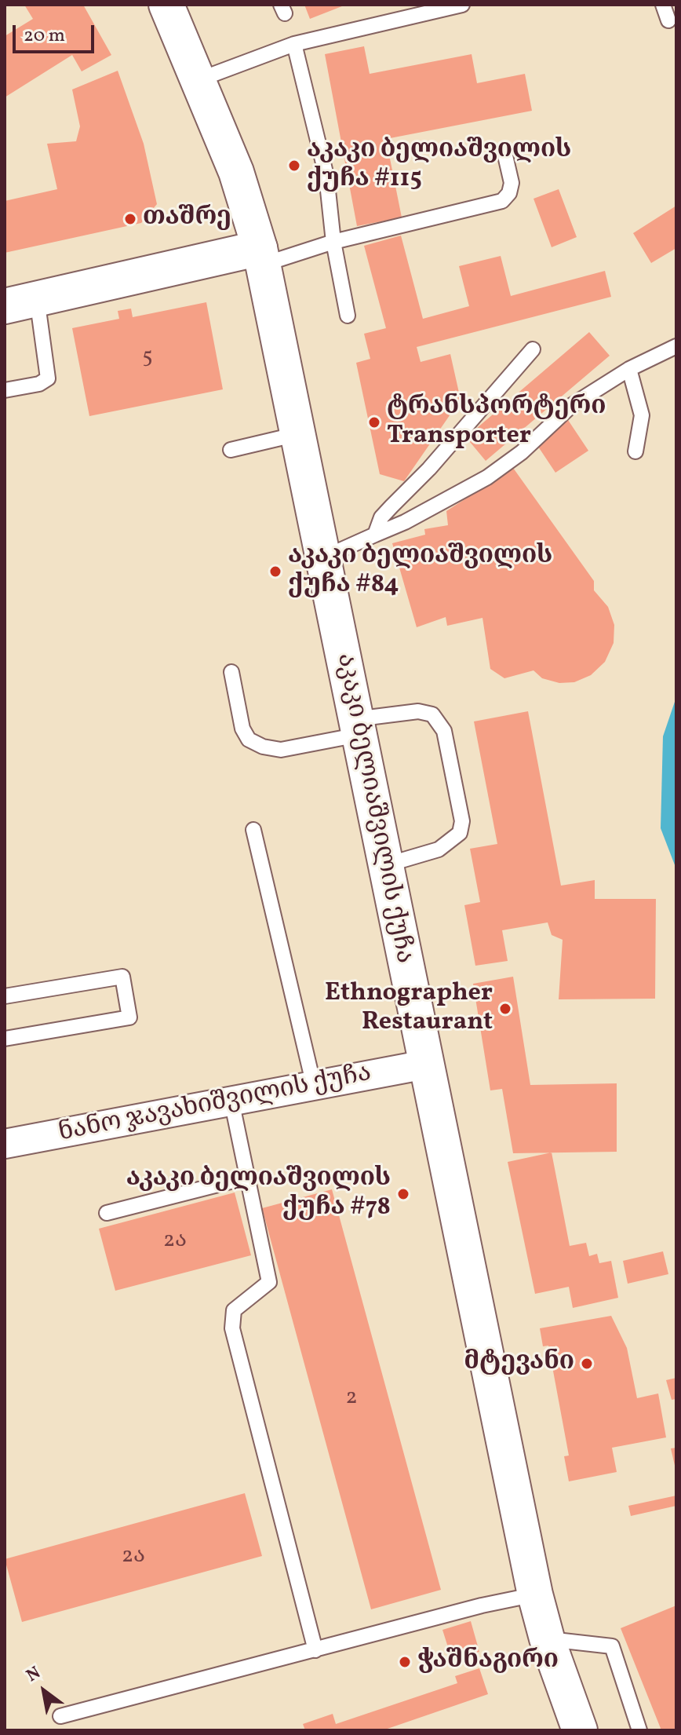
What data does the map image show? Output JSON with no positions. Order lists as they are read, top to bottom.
{
  "streets": {
    "main road": ["აკაკი ბელიაშვილის ქუჩა"],
    "street": ["ნანო ჯავახიშვილის ქუჩა"]
  },
  "crossings": [
    ["აკაკი ბელიაშვილის ქუჩა", "ნანო ჯავახიშვილის ქუჩა"]
  ],
  "places": [
    "აკაკი ბელიაშვილის ქუჩა #115",
    "თაშრე",
    "ტრანსპორტერი Transporter",
    "აკაკი ბელიაშვილის ქუჩა #84",
    "Ethnographer Restaurant",
    "აკაკი ბელიაშვილის ქუჩა #78",
    "მტევანი",
    "ჭაშნაგირი"
  ],
  "house_numbers": [
    "5",
    "2ა",
    "2",
    "2ა"
  ],
  "scale_bar": "20 m",
  "north": "top left"
}
